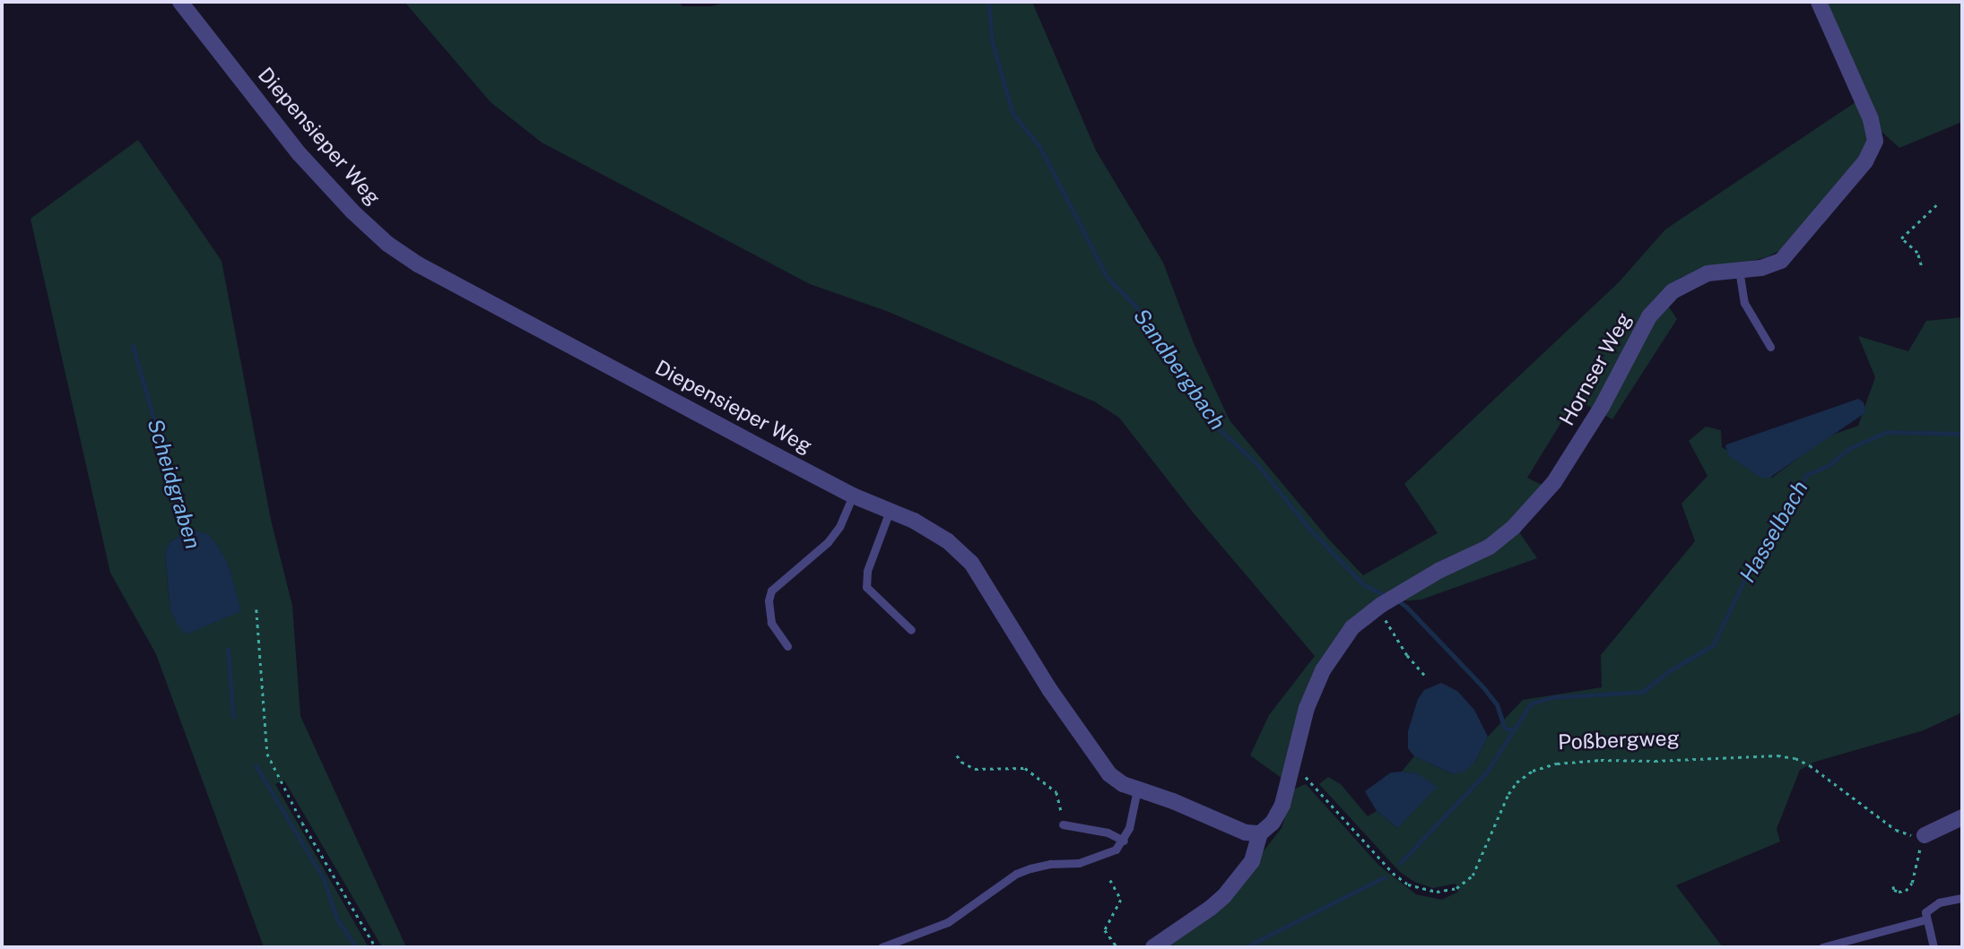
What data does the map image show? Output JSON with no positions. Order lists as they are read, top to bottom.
{
  "streets": {
    "street": ["Diepensieper Weg", "Hornser Weg"],
    "path": ["Poßbergweg"]
  },
  "crossings": [
    ["Hornser Weg", "Poßbergweg"]
  ],
  "water": ["Sandbergbach", "Scheidgraben", "Hasselbach"]
}
